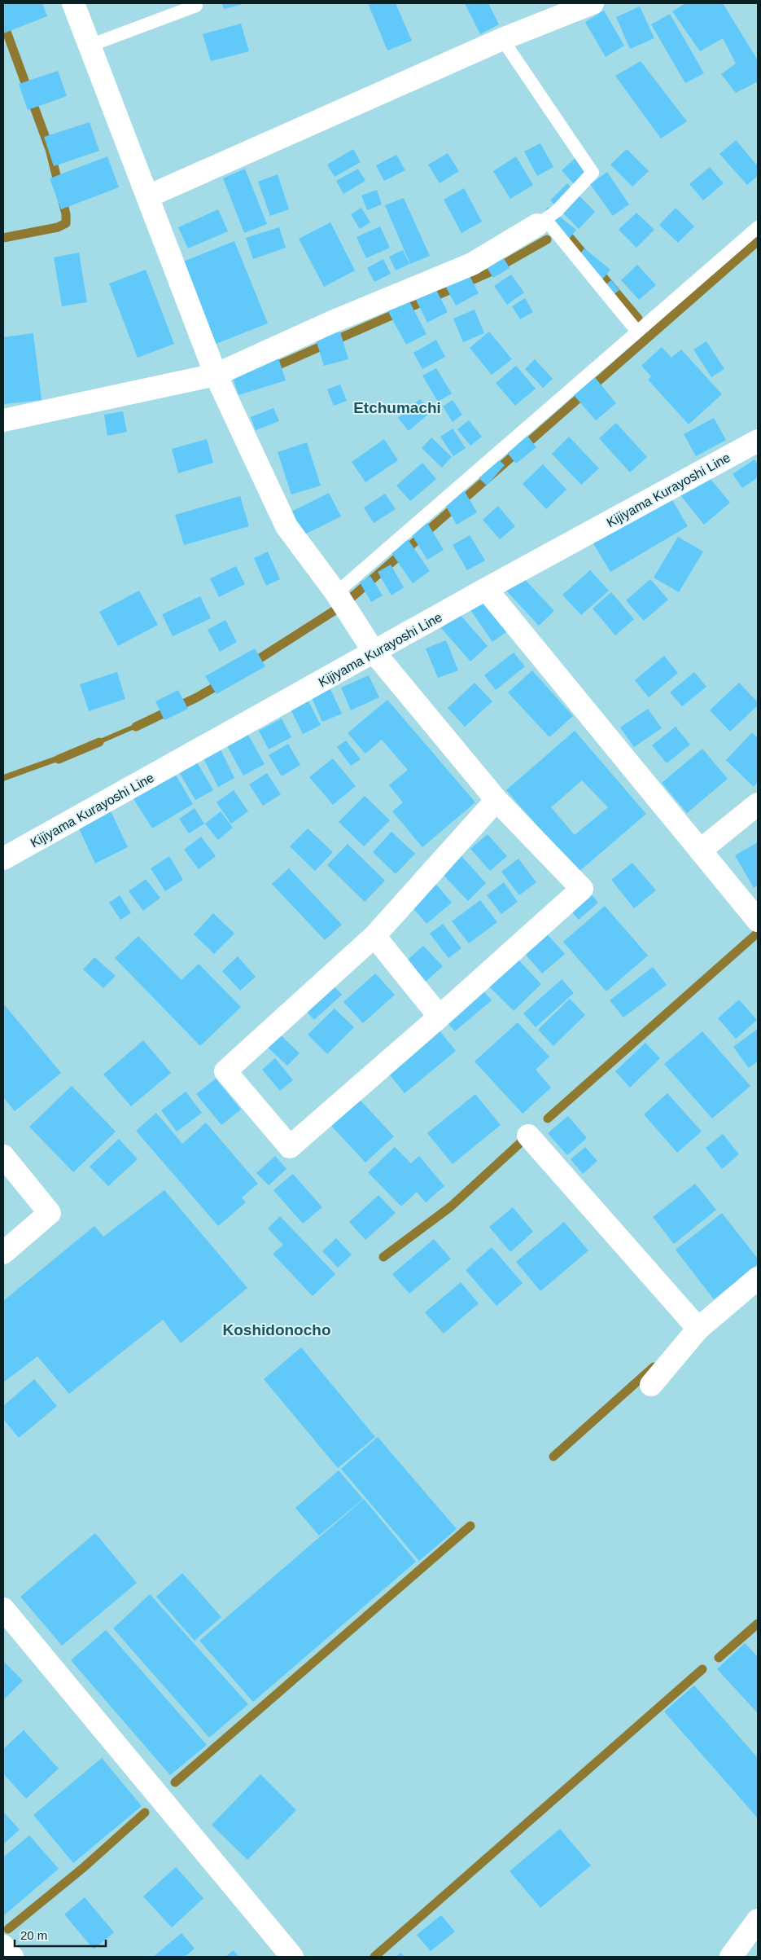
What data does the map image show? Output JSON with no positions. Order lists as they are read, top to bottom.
{
  "streets": {
    "main road": ["Kijiyama Kurayoshi Line"]
  },
  "districts": ["Etchumachi", "Koshidonocho"],
  "scale_bar": "20 m"
}
